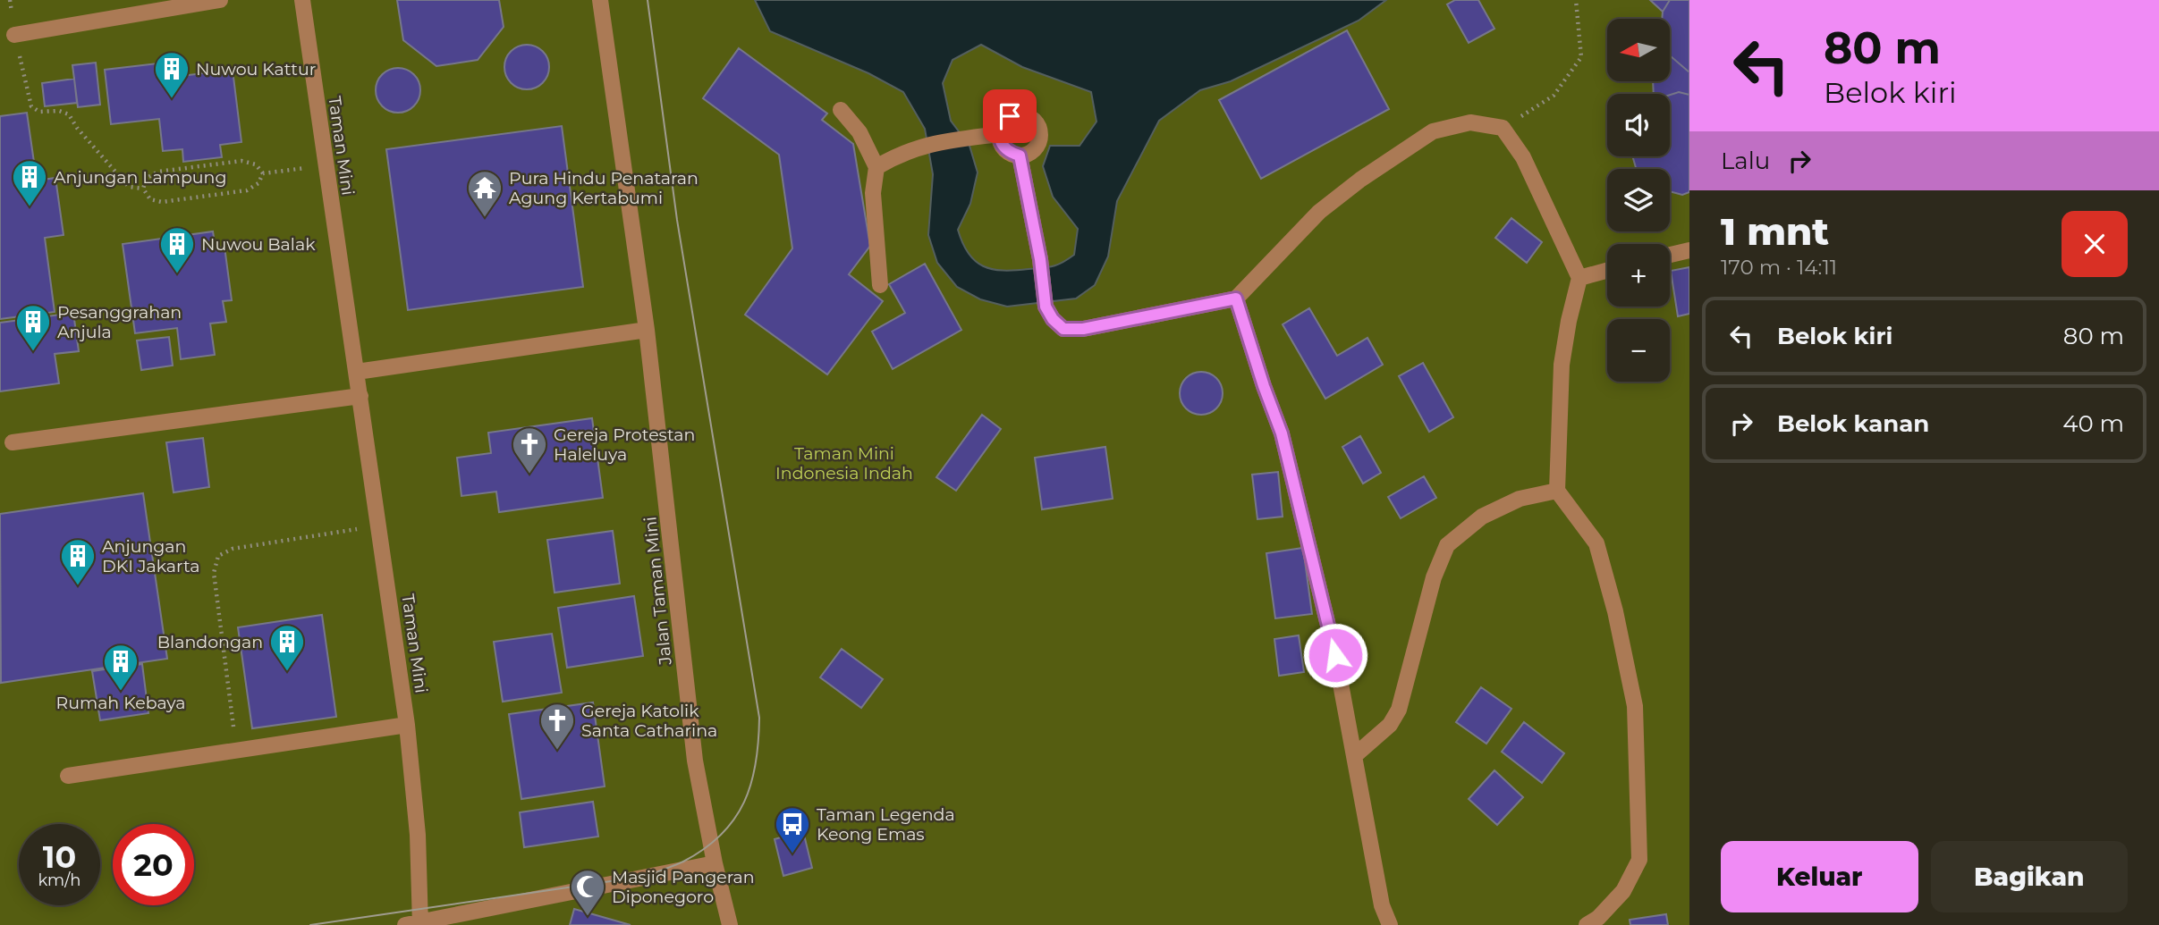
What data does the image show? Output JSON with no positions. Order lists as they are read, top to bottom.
{
  "streets": {
    "lane": ["Taman Mini", "Jalan Taman Mini"]
  },
  "parks": ["Taman Mini Indonesia Indah"],
  "places": {
    "building": [
      "Nuwou Kattur",
      "Anjungan Lampung",
      "Nuwou Balak",
      "Pesanggrahan Anjula",
      "Anjungan DKI Jakarta",
      "Blandongan",
      "Rumah Kebaya"
    ],
    "temple": ["Pura Hindu Penataran Agung Kertabumi"],
    "church": ["Gereja Protestan Haleluya", "Gereja Katolik Santa Catharina"],
    "bus stop": ["Taman Legenda Keong Emas"],
    "mosque": ["Masjid Pangeran Diponegoro"]
  },
  "north": "left",
  "page": {
    "turn": ["80 m", "Belok kiri"],
    "map_buttons": ["+", "−"],
    "then": "Lalu",
    "heading": ["1 mnt", "170 m · 14:11"],
    "list": [
      {
        "name": "Belok kiri",
        "value": "80 m"
      },
      {
        "name": "Belok kanan",
        "value": "40 m"
      }
    ],
    "speed": "10 km/h",
    "limit": "20",
    "buttons": ["Keluar", "Bagikan"]
  }
}
